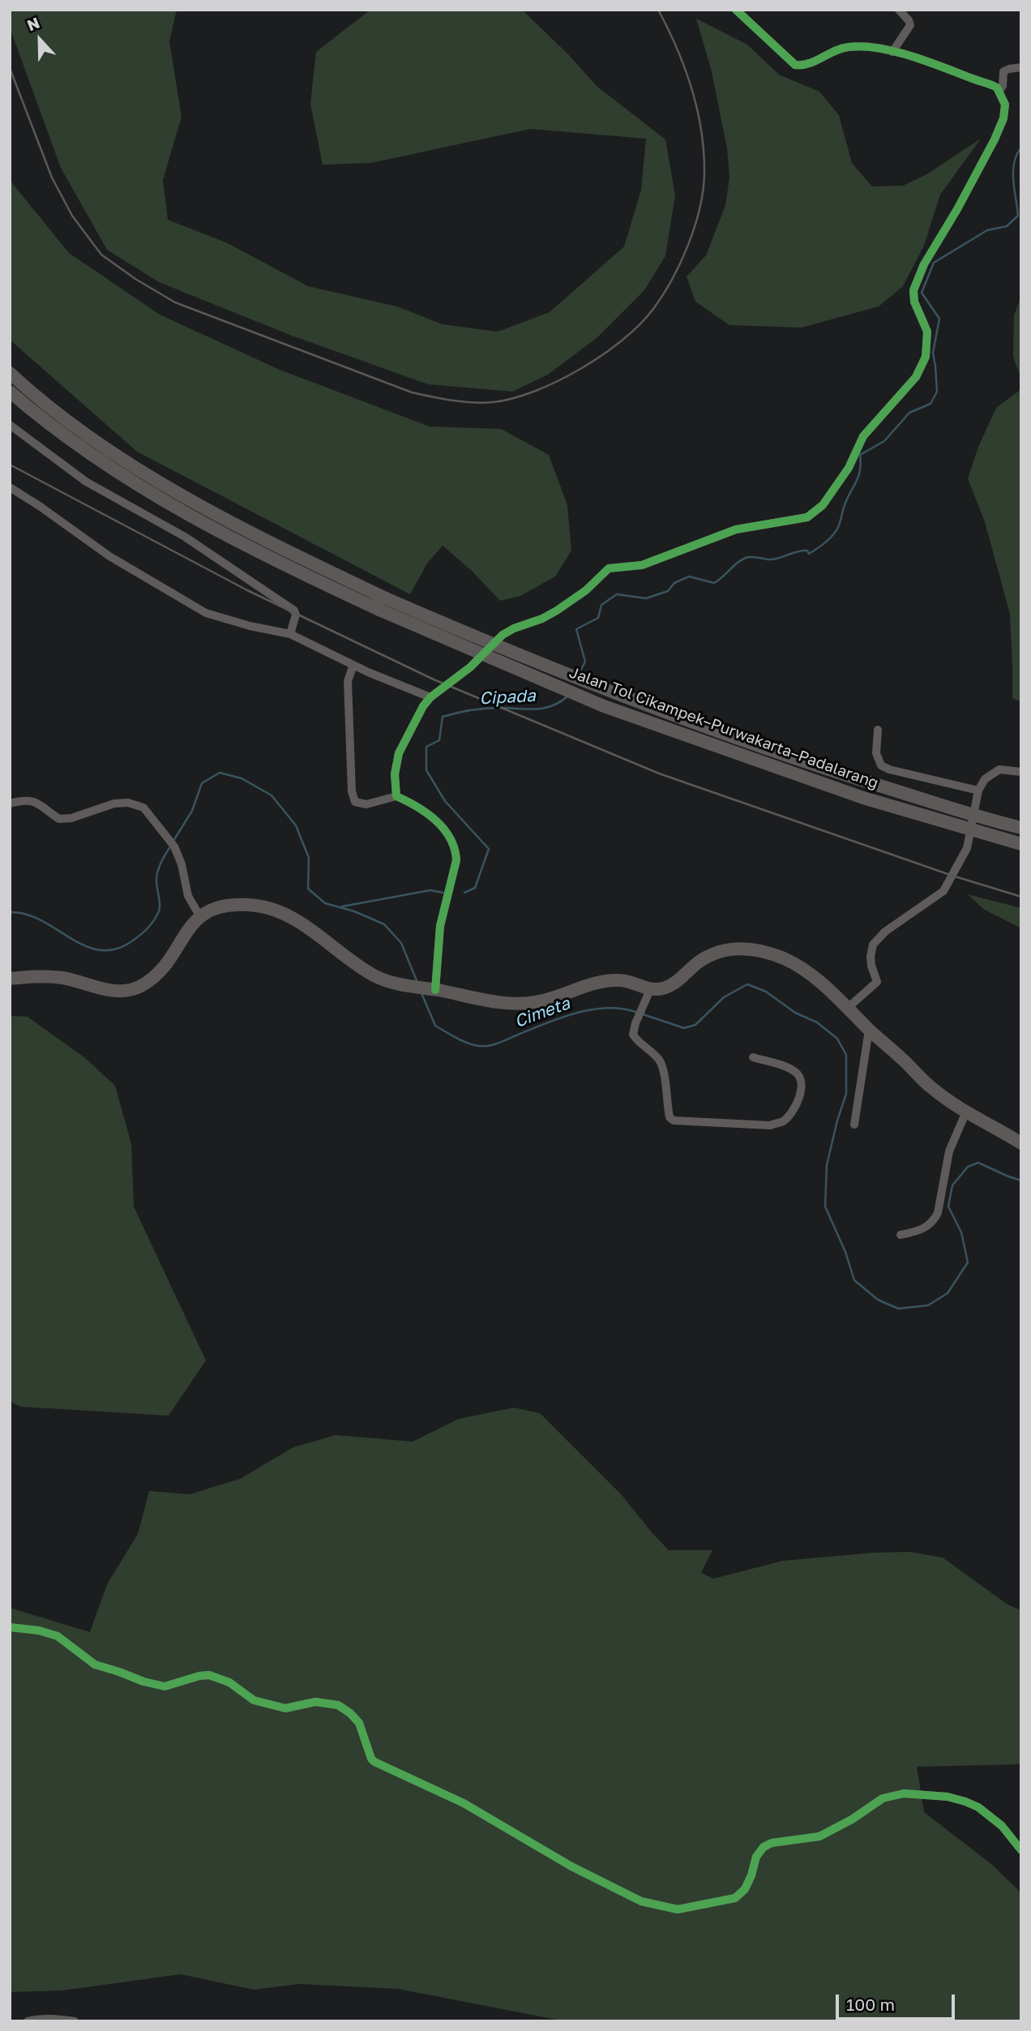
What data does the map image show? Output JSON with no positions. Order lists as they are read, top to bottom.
{
  "streets": {
    "highway": ["Jalan Tol Cikampek–Purwakarta–Padalarang"]
  },
  "water": ["Cipada", "Cimeta"],
  "scale_bar": "100 m",
  "north": "top"
}
